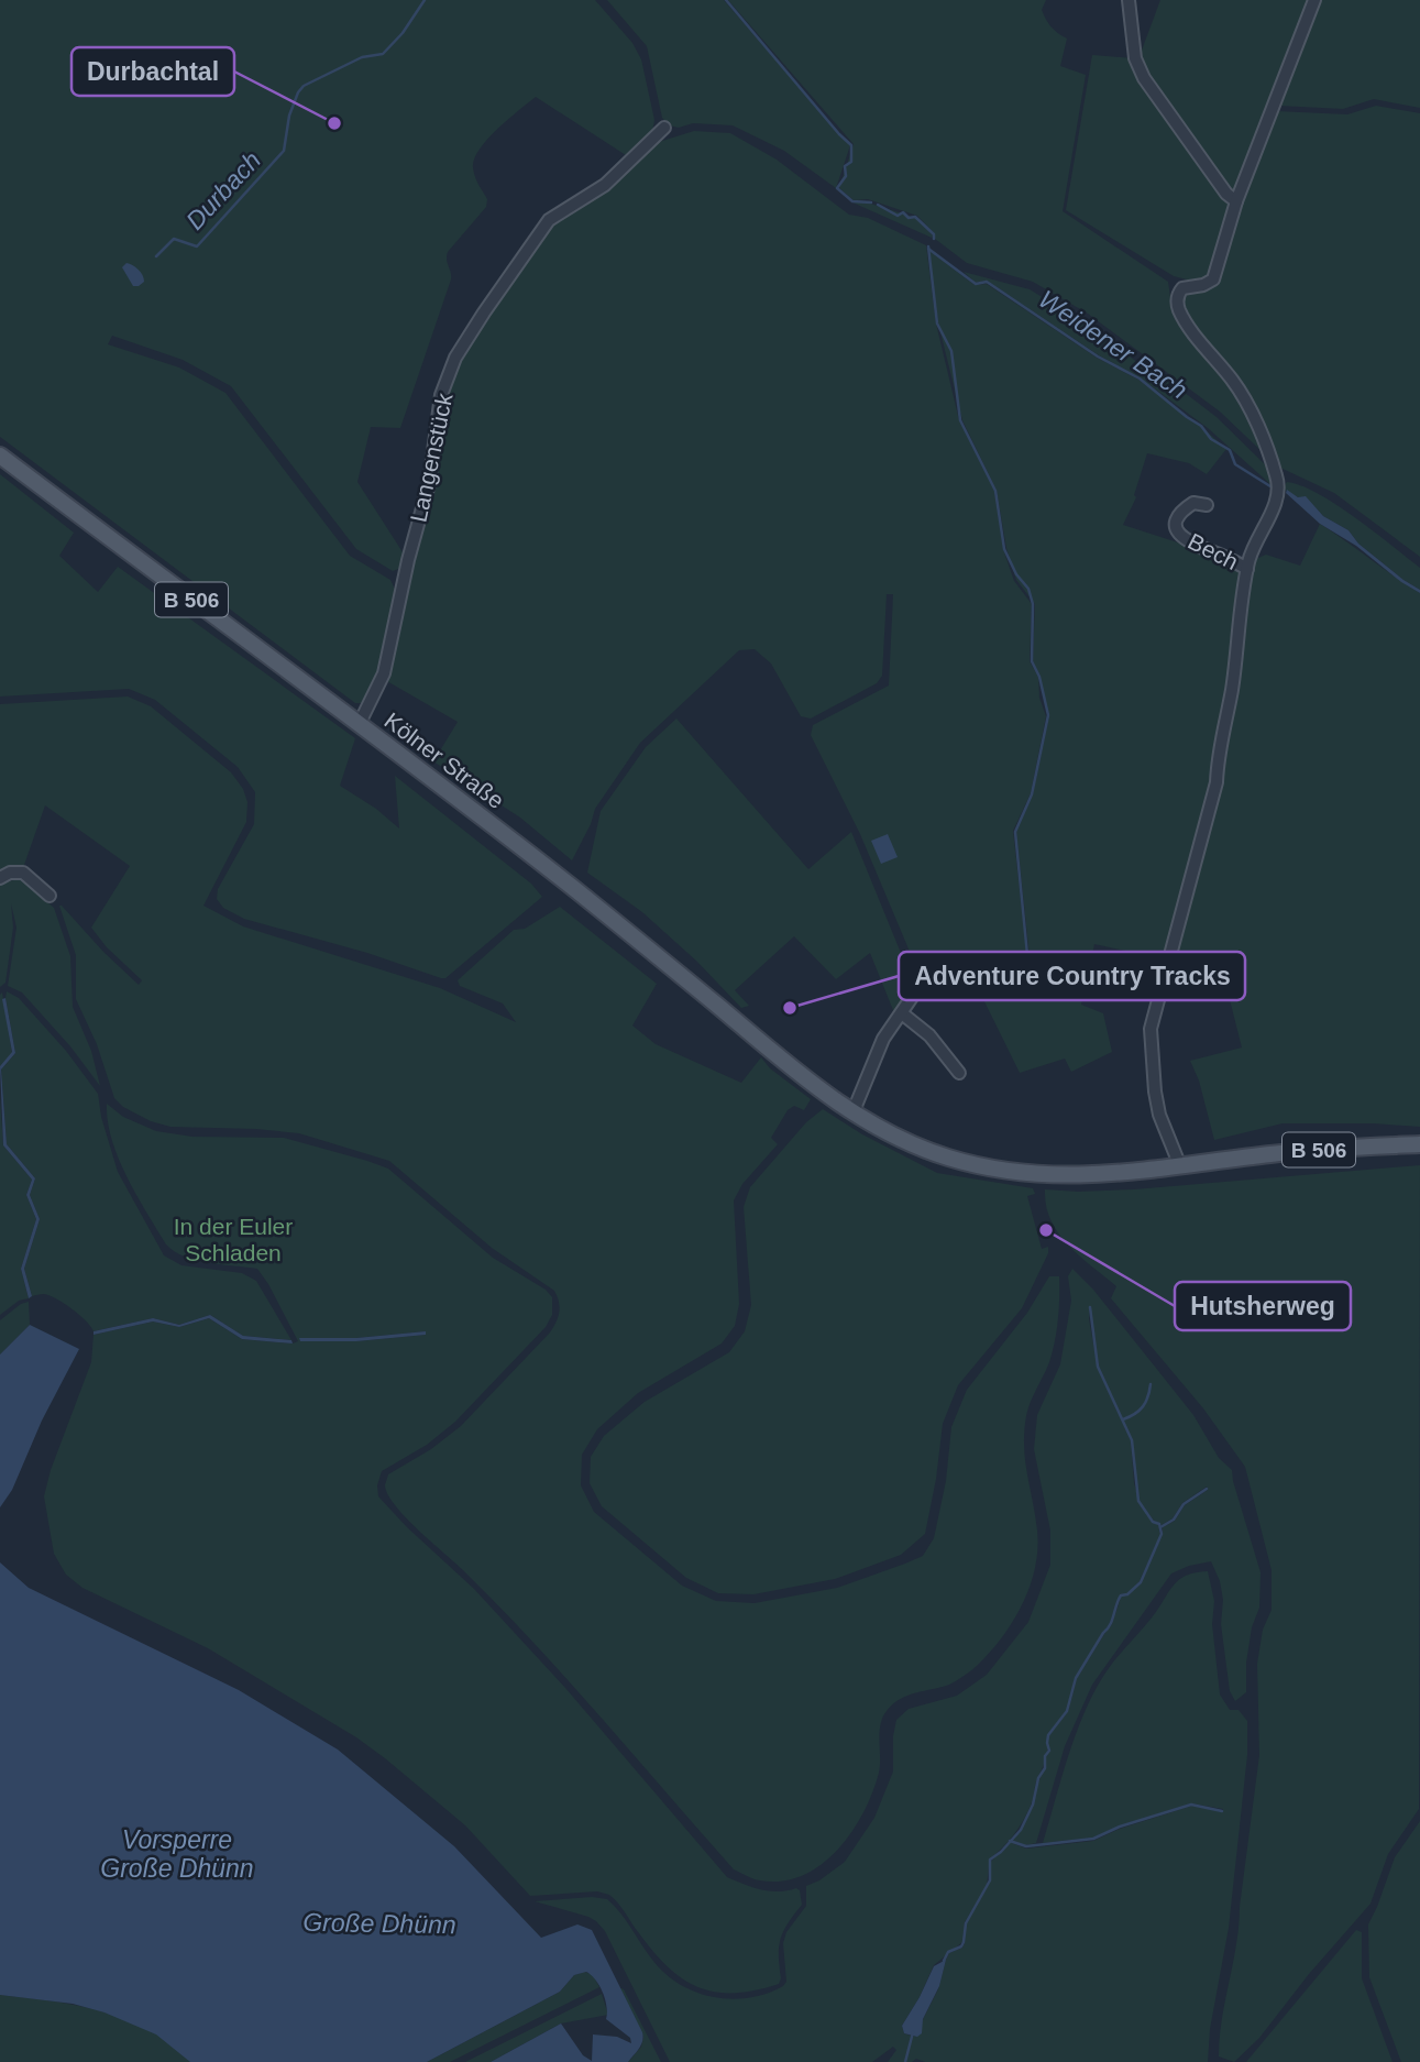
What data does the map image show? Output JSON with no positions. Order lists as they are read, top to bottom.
{
  "streets": {
    "main road": ["B 506", "Kölner Straße"],
    "street": ["Langenstück", "Bech"]
  },
  "crossings": [
    ["Langenstück", "Kölner Straße"]
  ],
  "water": [
    "Durbach",
    "Weidener Bach",
    "Vorsperre Große Dhünn",
    "Große Dhünn"
  ],
  "parks": ["In der Euler Schladen"],
  "places": ["Durbachtal", "Adventure Country Tracks", "Hutsherweg"]
}
